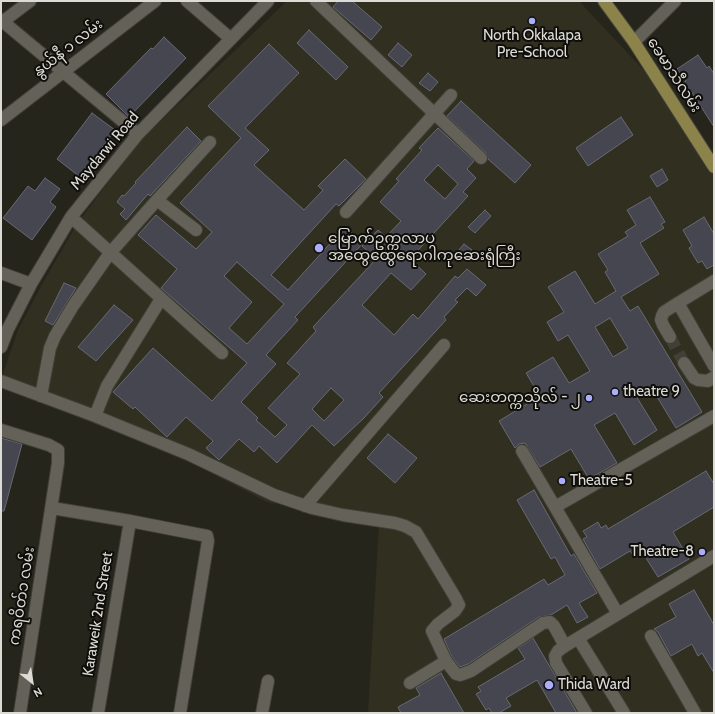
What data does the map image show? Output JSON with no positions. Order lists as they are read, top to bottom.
{
  "streets": {
    "main road": ["ခေမာသီလမ်း"],
    "street": [
      "နွယ်နီ ၁ လမ်း",
      "Maydarwi Road",
      "ကရဝိတ်၁ လမ်း",
      "Karaweik 2nd Street"
    ]
  },
  "places": [
    "North Okkalapa Pre-School",
    "မြောက်ဥက္ကလာပ အထွေထွေရောဂါကုဆေးရုံကြီး",
    "theatre 9",
    "ဆေးတက္ကသိုလ် - ၂",
    "Theatre-5",
    "Theatre-8",
    "Thida Ward"
  ],
  "north": "bottom right"
}
